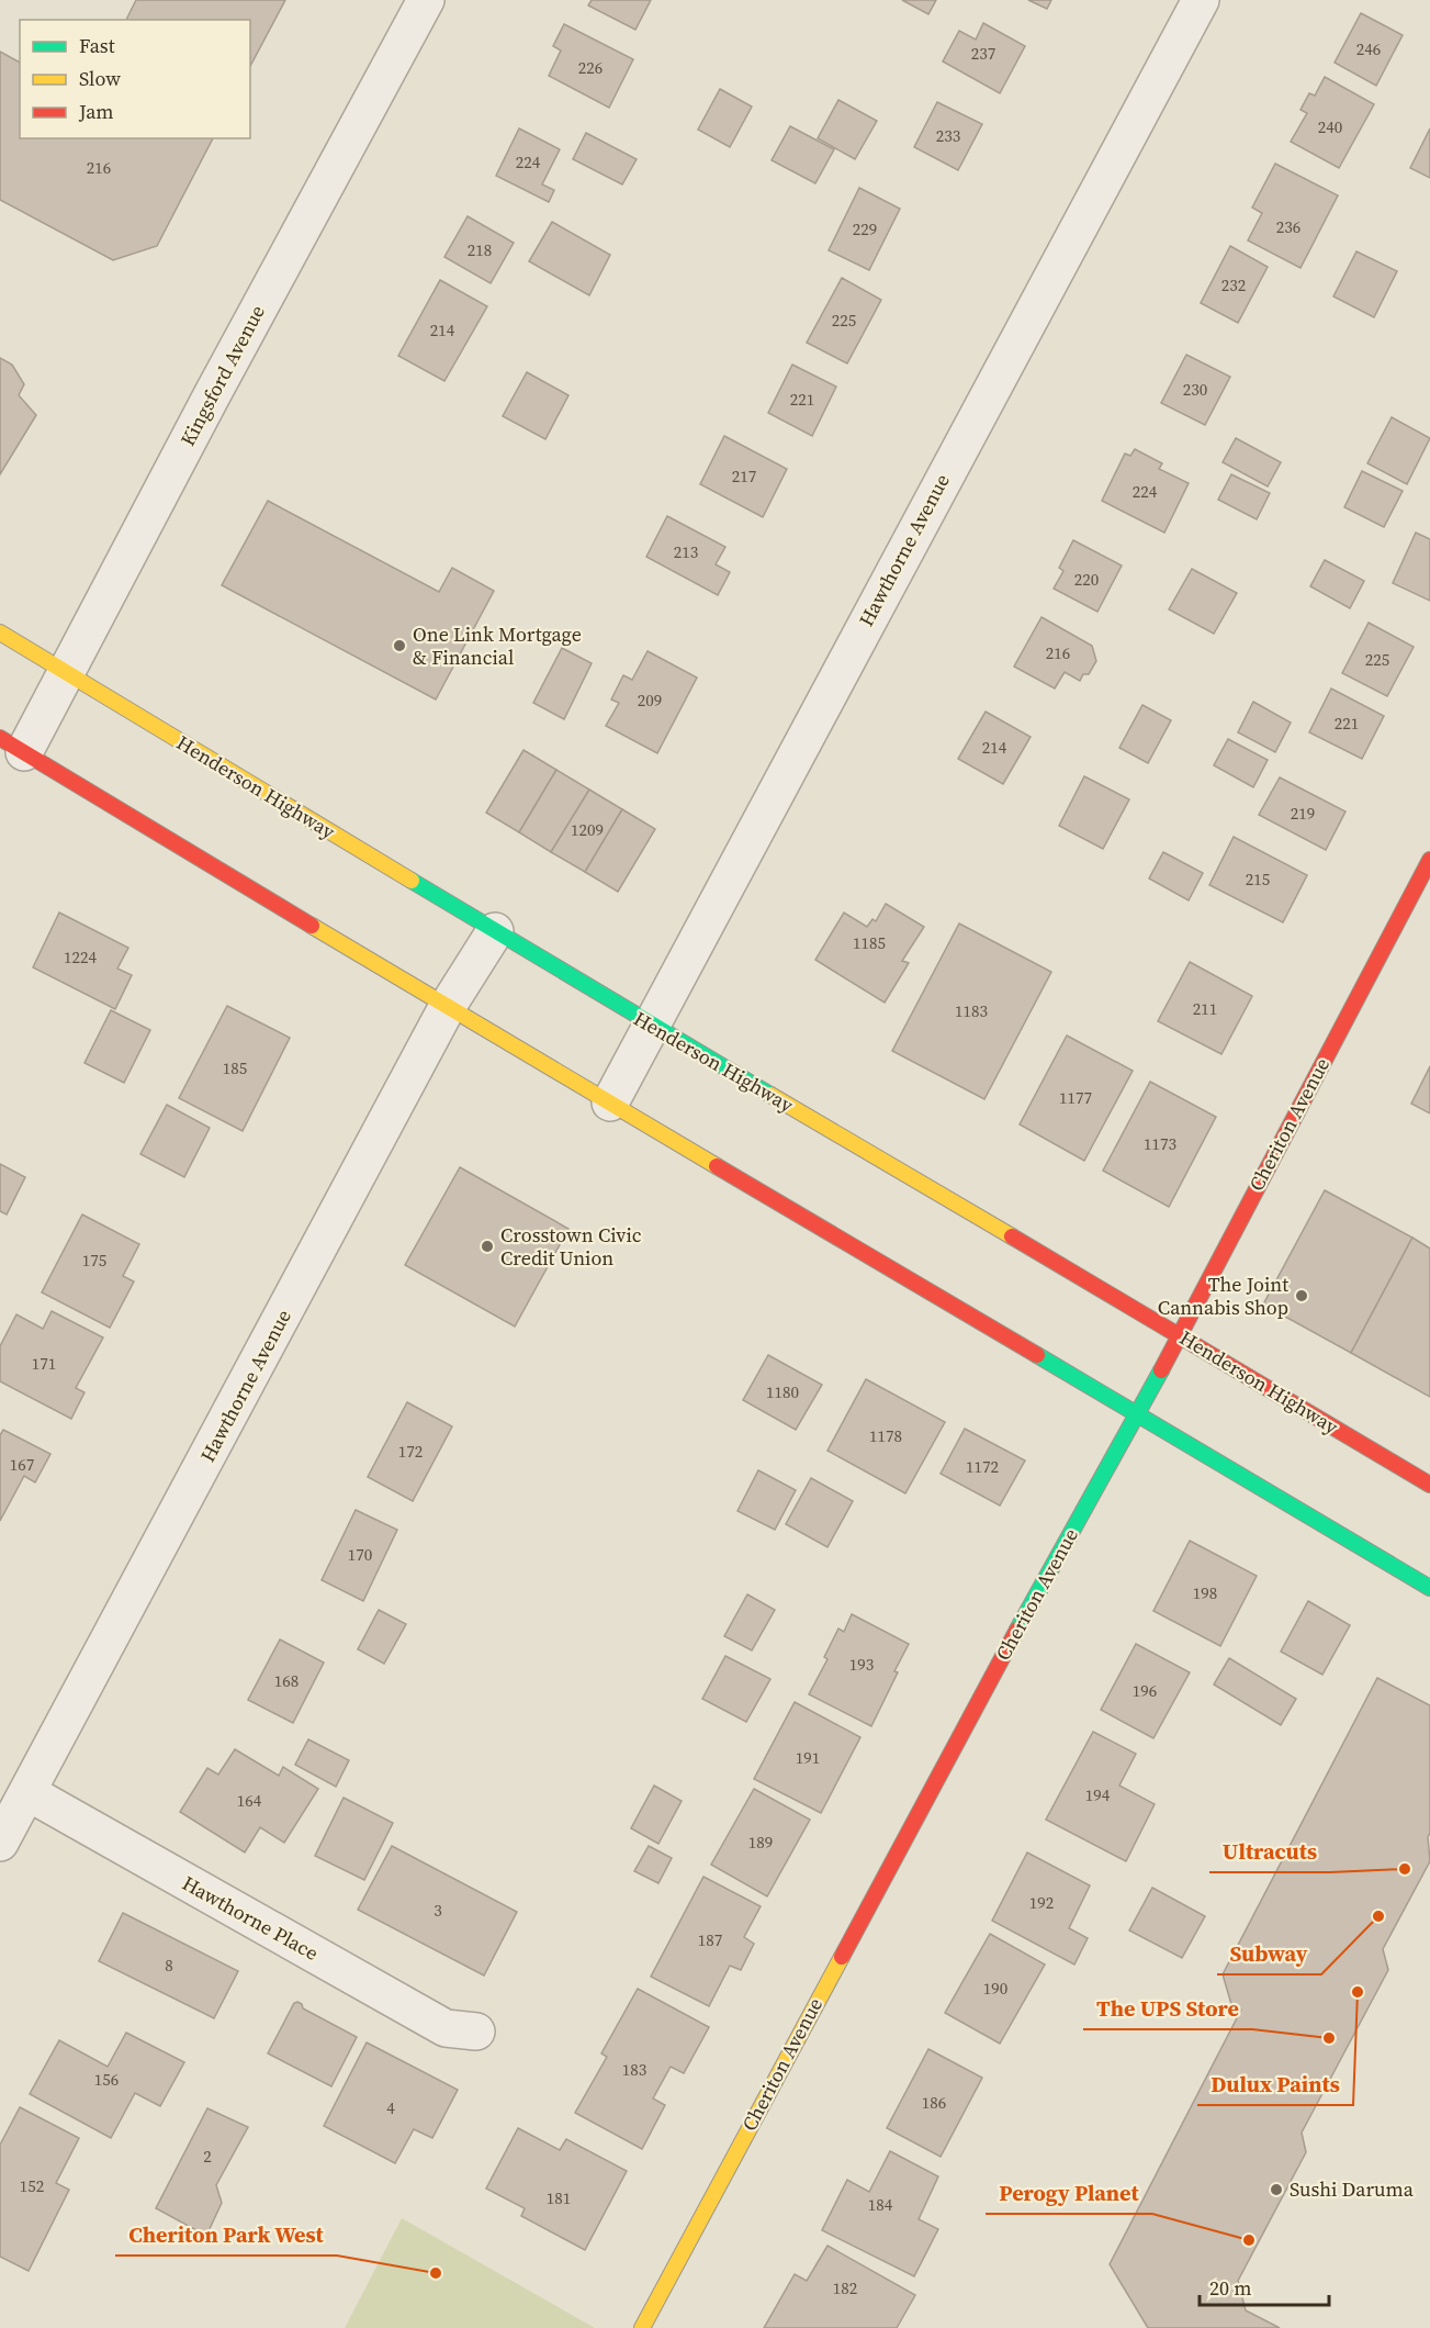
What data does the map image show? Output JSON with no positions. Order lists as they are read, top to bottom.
{
  "streets": {
    "main road": ["Henderson Highway", "Cheriton Avenue"],
    "street": ["Kingsford Avenue", "Hawthorne Avenue", "Hawthorne Place"]
  },
  "crossings": [
    ["Kingsford Avenue", "Henderson Highway"],
    ["Hawthorne Avenue", "Henderson Highway"],
    ["Hawthorne Avenue", "Hawthorne Place"],
    ["Henderson Highway", "Cheriton Avenue"]
  ],
  "places": [
    "One Link Mortgage & Financial",
    "Crosstown Civic Credit Union",
    "The Joint Cannabis Shop",
    "Ultracuts",
    "Subway",
    "Dulux Paints",
    "The UPS Store",
    "Sushi Daruma",
    "Perogy Planet",
    "Cheriton Park West"
  ],
  "house_numbers": [
    "246",
    "237",
    "226",
    "240",
    "233",
    "224",
    "216",
    "236",
    "229",
    "218",
    "232",
    "225",
    "214",
    "230",
    "221",
    "217",
    "224",
    "213",
    "220",
    "216",
    "225",
    "209",
    "221",
    "214",
    "219",
    "1209",
    "215",
    "1185",
    "1224",
    "211",
    "1183",
    "185",
    "1177",
    "1173",
    "175",
    "171",
    "1180",
    "1178",
    "172",
    "167",
    "1172",
    "170",
    "198",
    "193",
    "168",
    "196",
    "191",
    "194",
    "164",
    "189",
    "192",
    "3",
    "187",
    "8",
    "190",
    "183",
    "156",
    "186",
    "4",
    "2",
    "152",
    "181",
    "184",
    "182"
  ],
  "legend": ["Fast", "Slow", "Jam"],
  "scale_bar": "20 m"
}
